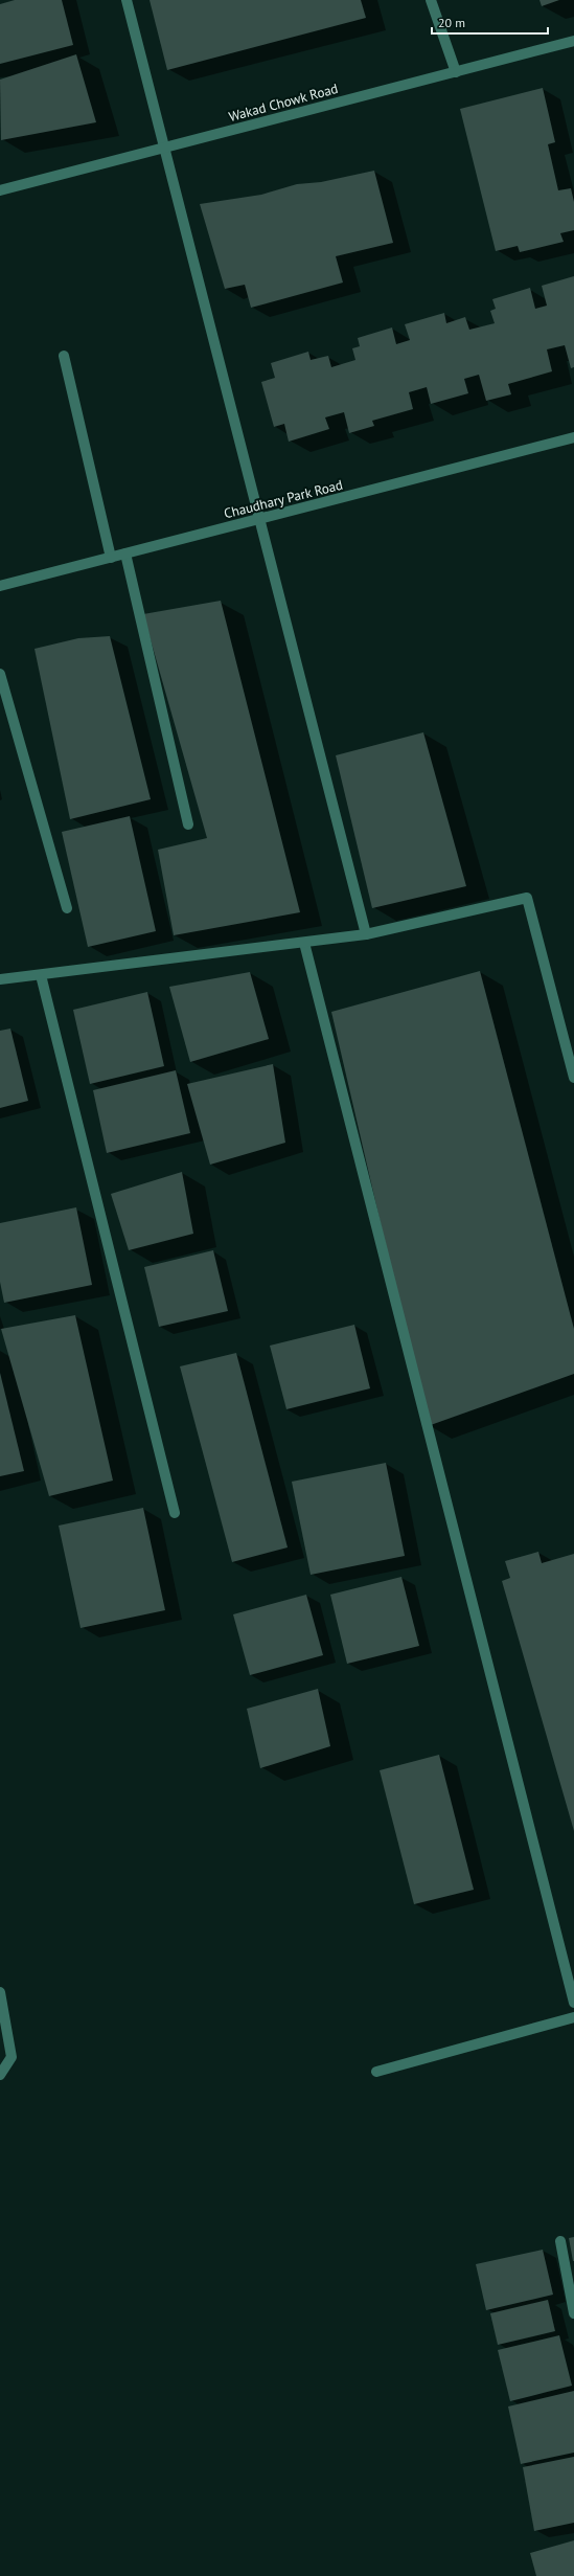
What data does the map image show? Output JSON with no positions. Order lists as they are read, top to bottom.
{
  "streets": {
    "street": ["Wakad Chowk Road", "Chaudhary Park Road"]
  },
  "scale_bar": "20 m"
}
